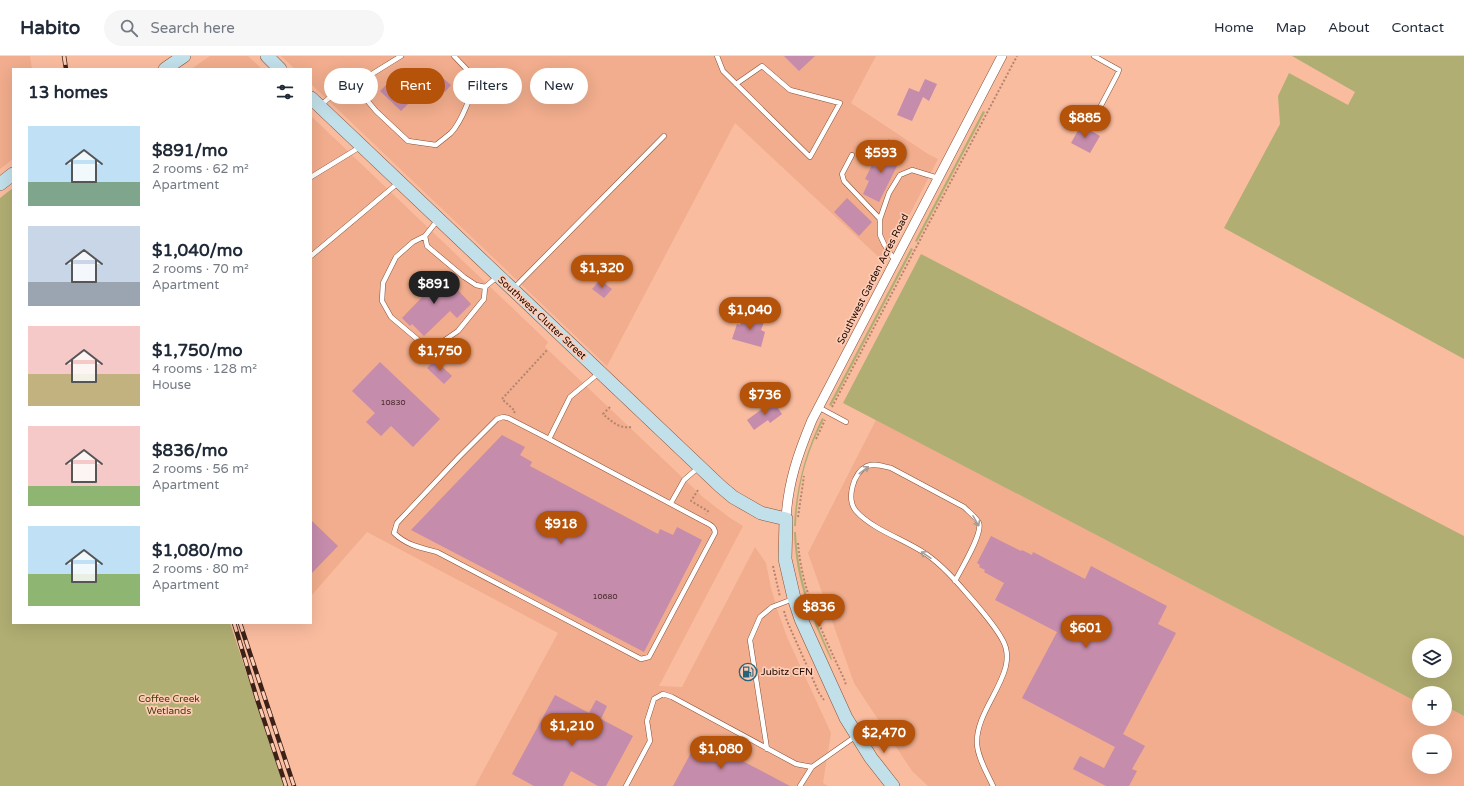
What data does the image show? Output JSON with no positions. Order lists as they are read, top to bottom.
{
  "streets": {
    "street": ["Southwest Garden Acres Road", "Southwest Clutter Street"]
  },
  "crossings": [
    ["Southwest Garden Acres Road", "Southwest Clutter Street"]
  ],
  "parks": ["Coffee Creek Wetlands"],
  "places": {
    "fuel station": ["Jubitz CFN"]
  },
  "house_numbers": ["10830", "10680"],
  "page": {
    "header": "Habito",
    "search": "Search here",
    "nav": [
      "Home",
      "Map",
      "About",
      "Contact"
    ],
    "chip": [
      "Buy",
      "Rent",
      "Filters",
      "New"
    ],
    "heading": "13 homes",
    "price": [
      "$885",
      "$593",
      "$1,320",
      "$891",
      "$1,040",
      "$1,750",
      "$736",
      "$918",
      "$836",
      "$601",
      "$1,210",
      "$2,470",
      "$1,080"
    ],
    "list": [
      {
        "name": "$891/mo",
        "note": "2 rooms · 62 m² · Apartment"
      },
      {
        "name": "$1,040/mo",
        "note": "2 rooms · 70 m² · Apartment"
      },
      {
        "name": "$1,750/mo",
        "note": "4 rooms · 128 m² · House"
      },
      {
        "name": "$836/mo",
        "note": "2 rooms · 56 m² · Apartment"
      },
      {
        "name": "$1,080/mo",
        "note": "2 rooms · 80 m² · Apartment"
      }
    ],
    "map_buttons": ["+", "−"]
  }
}
